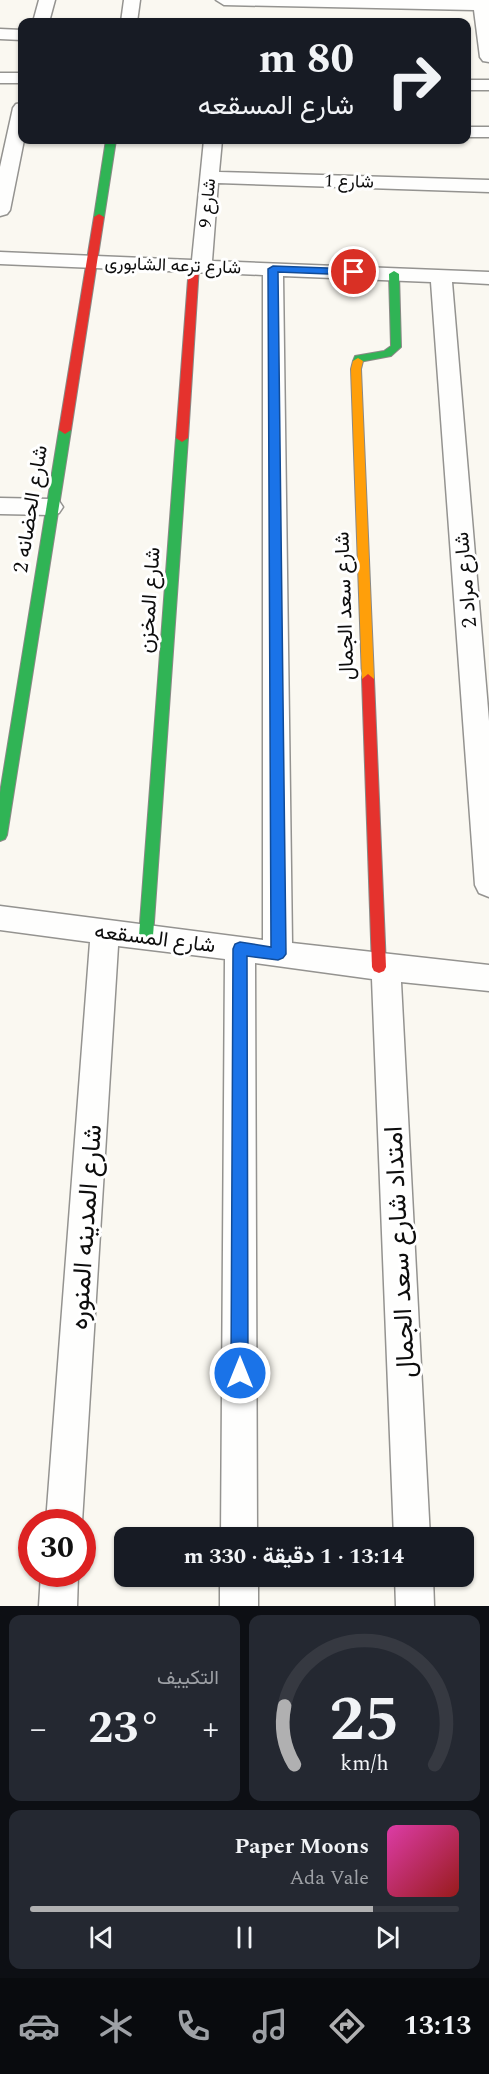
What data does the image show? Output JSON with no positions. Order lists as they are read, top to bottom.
{
  "streets": {
    "street": [
      "شارع 1",
      "شارع 9",
      "شارع ترعه الشابورى",
      "شارع الحضانه 2",
      "شارع مراد 2",
      "شارع المخزن",
      "شارع سعد الجمال",
      "شارع المسقعه",
      "شارع المدينه المنوره",
      "امتداد شارع سعد الجمال"
    ]
  },
  "crossings": [
    ["شارع 1", "شارع 9"],
    ["شارع 9", "شارع ترعه الشابورى"],
    ["شارع 9", "شارع المخزن"],
    ["شارع ترعه الشابورى", "شارع الحضانه 2"],
    ["شارع ترعه الشابورى", "شارع مراد 2"],
    ["شارع ترعه الشابورى", "شارع المخزن"],
    ["شارع ترعه الشابورى", "شارع سعد الجمال"],
    ["شارع المخزن", "شارع المسقعه"],
    ["شارع سعد الجمال", "شارع المسقعه"],
    ["شارع سعد الجمال", "امتداد شارع سعد الجمال"],
    ["شارع المسقعه", "شارع المدينه المنوره"],
    ["شارع المسقعه", "امتداد شارع سعد الجمال"]
  ],
  "page": {
    "turn": ["80 m", "شارع المسقعه"],
    "limit": "30",
    "trip": "13:14 · 1 دقيقة · 330 m",
    "tile": "التكييف",
    "heat": ["−", "23°", "+"],
    "song": ["Paper Moons", "Ada Vale"],
    "tabs": "13:13",
    "gauge": ["25", "km/h"]
  }
}
